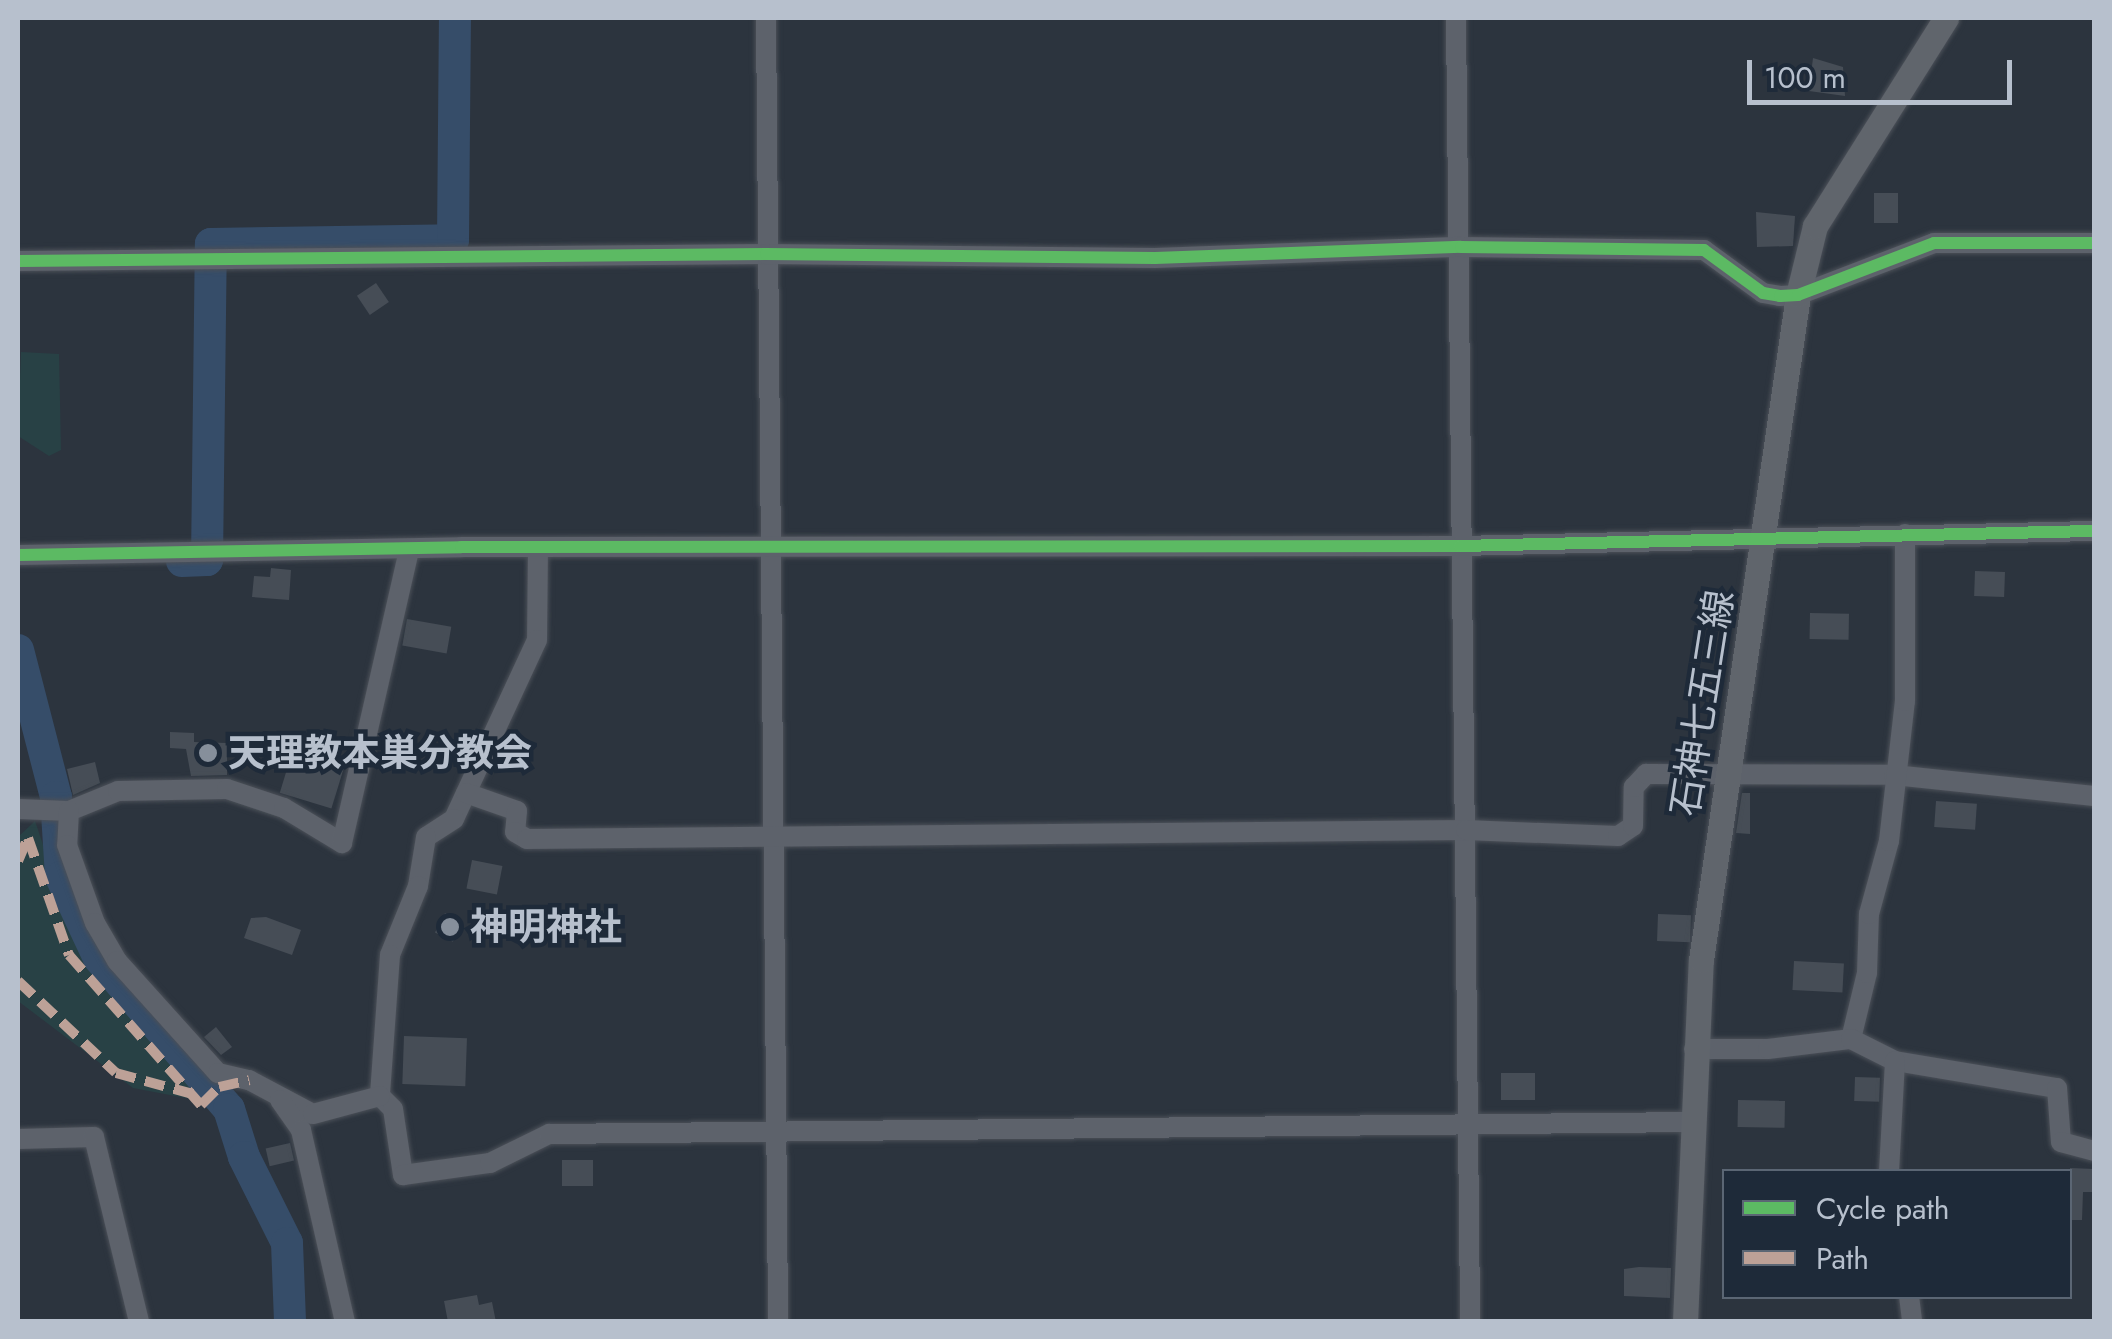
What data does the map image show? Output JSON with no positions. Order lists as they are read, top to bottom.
{
  "streets": {
    "main road": ["石神七五三線"]
  },
  "places": ["天理教本巣分教会", "神明神社"],
  "legend": ["Cycle path", "Path"],
  "scale_bar": "100 m"
}
